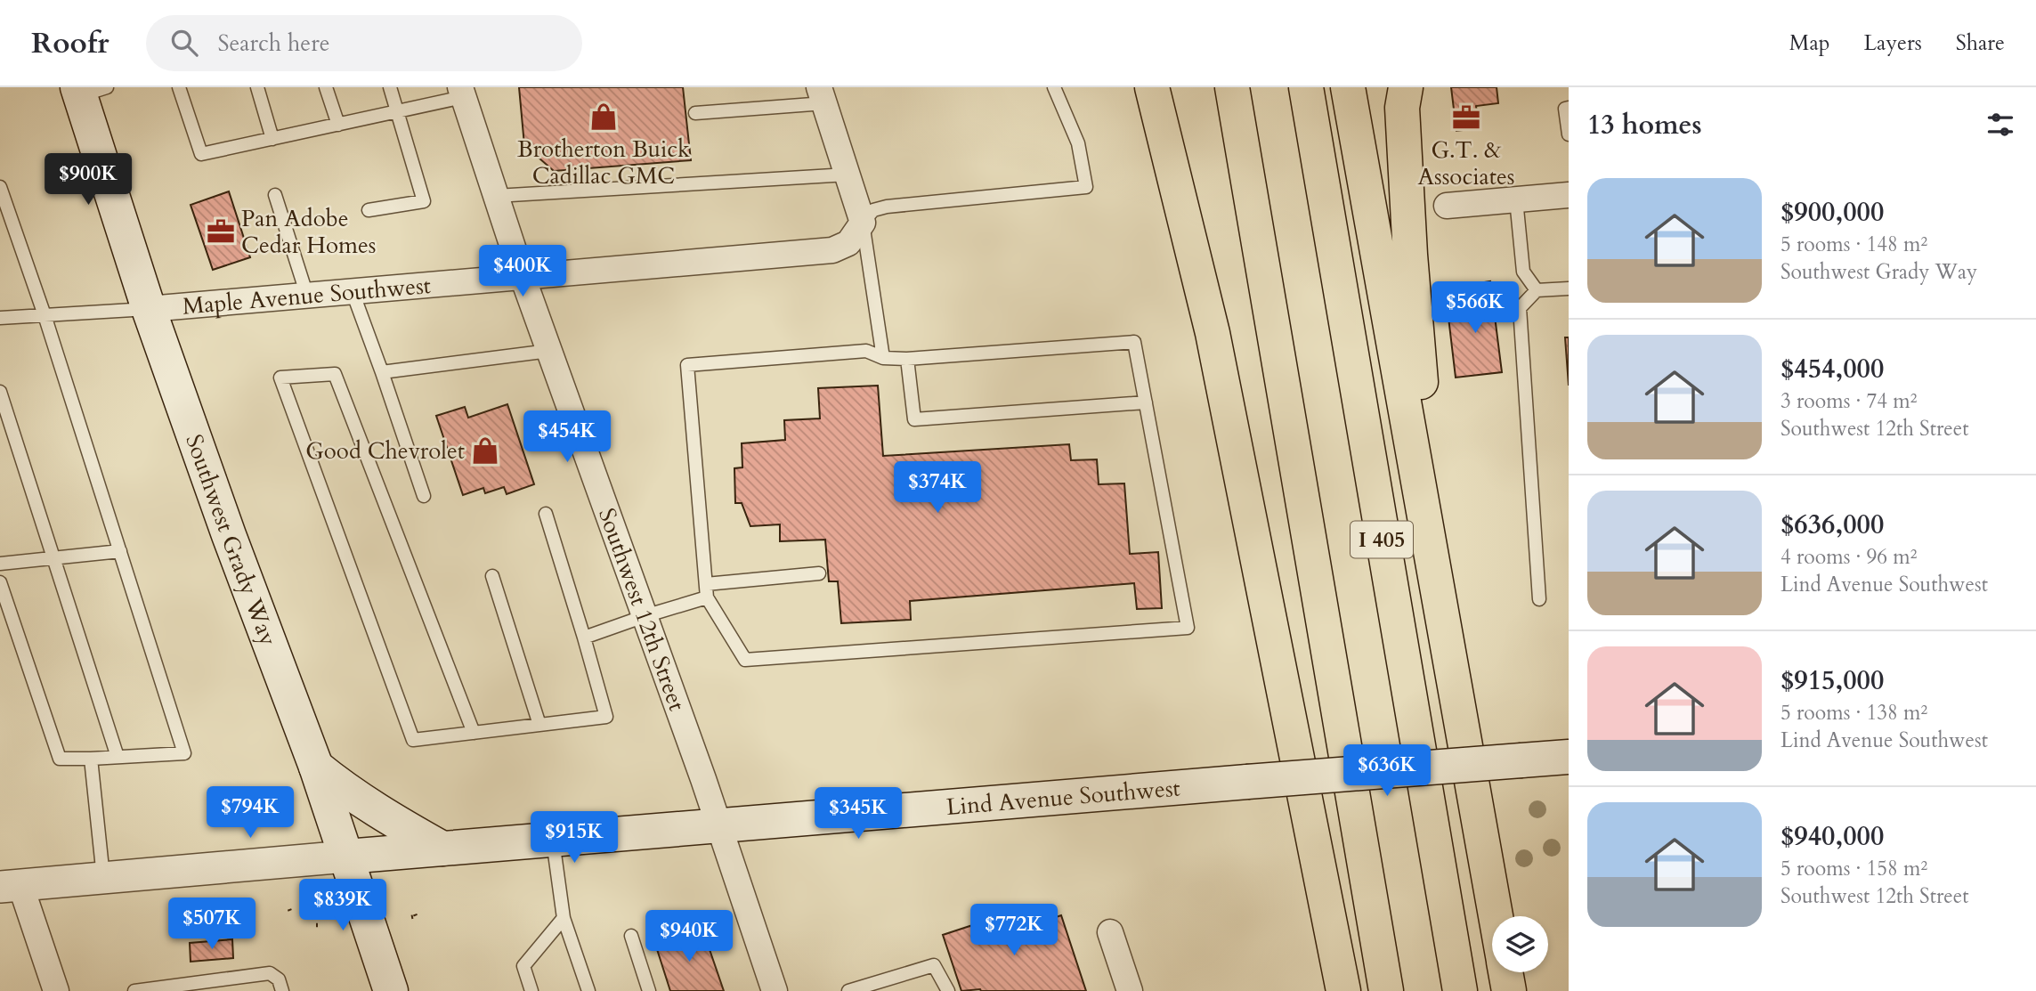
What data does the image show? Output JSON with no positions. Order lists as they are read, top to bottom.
{
  "streets": {
    "highway": ["I 405"],
    "main road": ["Southwest Grady Way", "Lind Avenue Southwest"],
    "street": ["Maple Avenue Southwest", "Southwest 12th Street"]
  },
  "crossings": [
    ["Maple Avenue Southwest", "Southwest Grady Way"],
    ["Maple Avenue Southwest", "Southwest 12th Street"],
    ["Southwest Grady Way", "Lind Avenue Southwest"],
    ["Southwest 12th Street", "Lind Avenue Southwest"]
  ],
  "places": {
    "shop": ["Brotherton Buick Cadillac GMC", "Good Chevrolet"],
    "office": ["G.T. & Associates", "Pan Adobe Cedar Homes"]
  },
  "page": {
    "header": "Roofr",
    "search": "Search here",
    "nav": ["Map", "Layers", "Share"],
    "heading": "13 homes",
    "price": [
      "$900K",
      "$400K",
      "$566K",
      "$454K",
      "$374K",
      "$636K",
      "$794K",
      "$345K",
      "$915K",
      "$839K",
      "$507K",
      "$772K",
      "$940K"
    ],
    "list": [
      {
        "name": "$900,000",
        "note": "5 rooms · 148 m² · Southwest Grady Way"
      },
      {
        "name": "$454,000",
        "note": "3 rooms · 74 m² · Southwest 12th Street"
      },
      {
        "name": "$636,000",
        "note": "4 rooms · 96 m² · Lind Avenue Southwest"
      },
      {
        "name": "$915,000",
        "note": "5 rooms · 138 m² · Lind Avenue Southwest"
      },
      {
        "name": "$940,000",
        "note": "5 rooms · 158 m² · Southwest 12th Street"
      }
    ]
  }
}
